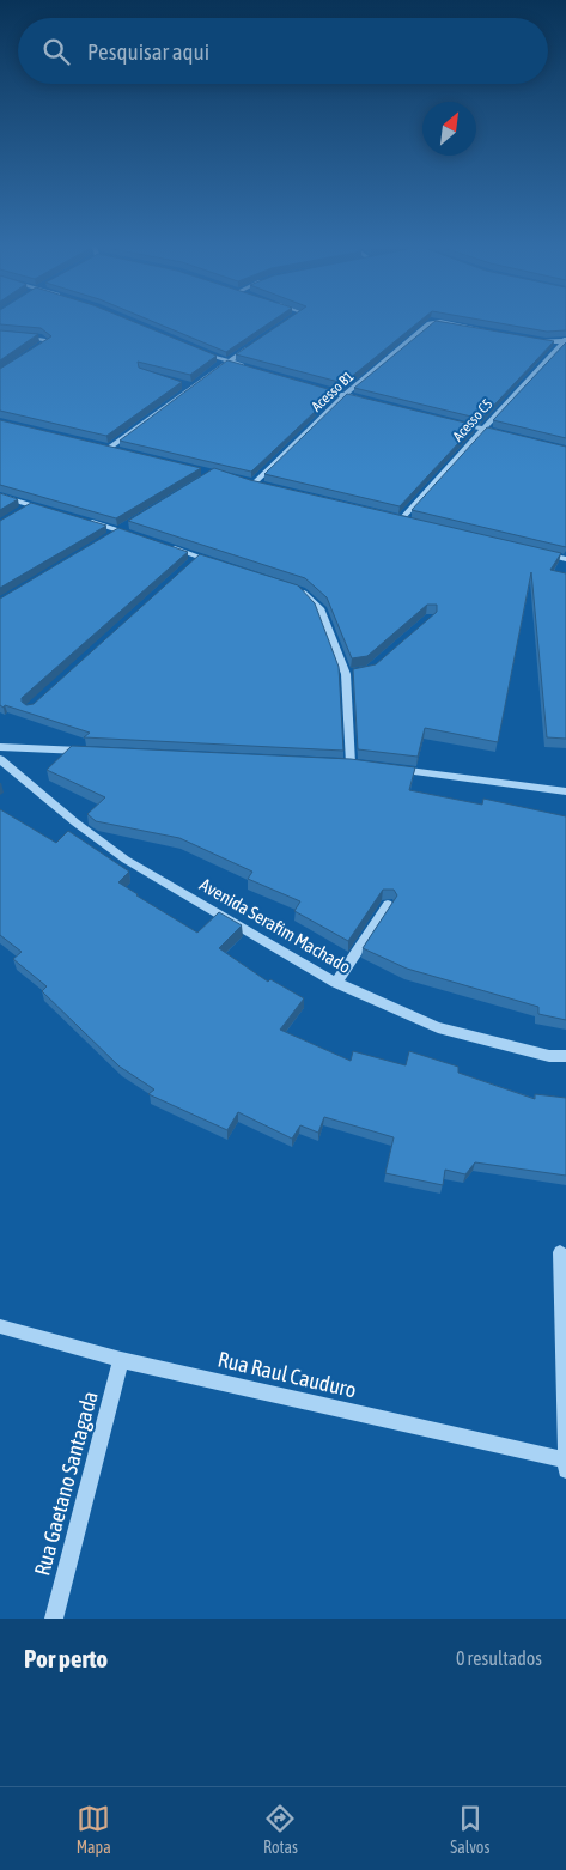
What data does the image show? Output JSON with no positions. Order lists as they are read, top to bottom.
{
  "streets": {
    "street": [
      "Acesso B1",
      "Acesso C5",
      "Avenida Serafim Machado",
      "Rua Raul Cauduro",
      "Rua Gaetano Santagada"
    ]
  },
  "crossings": [
    ["Rua Raul Cauduro", "Rua Gaetano Santagada"]
  ],
  "north": "top right",
  "page": {
    "search": "Pesquisar aqui",
    "heading": ["Por perto", "0 resultados"],
    "nav": ["Mapa", "Rotas", "Salvos"]
  }
}
